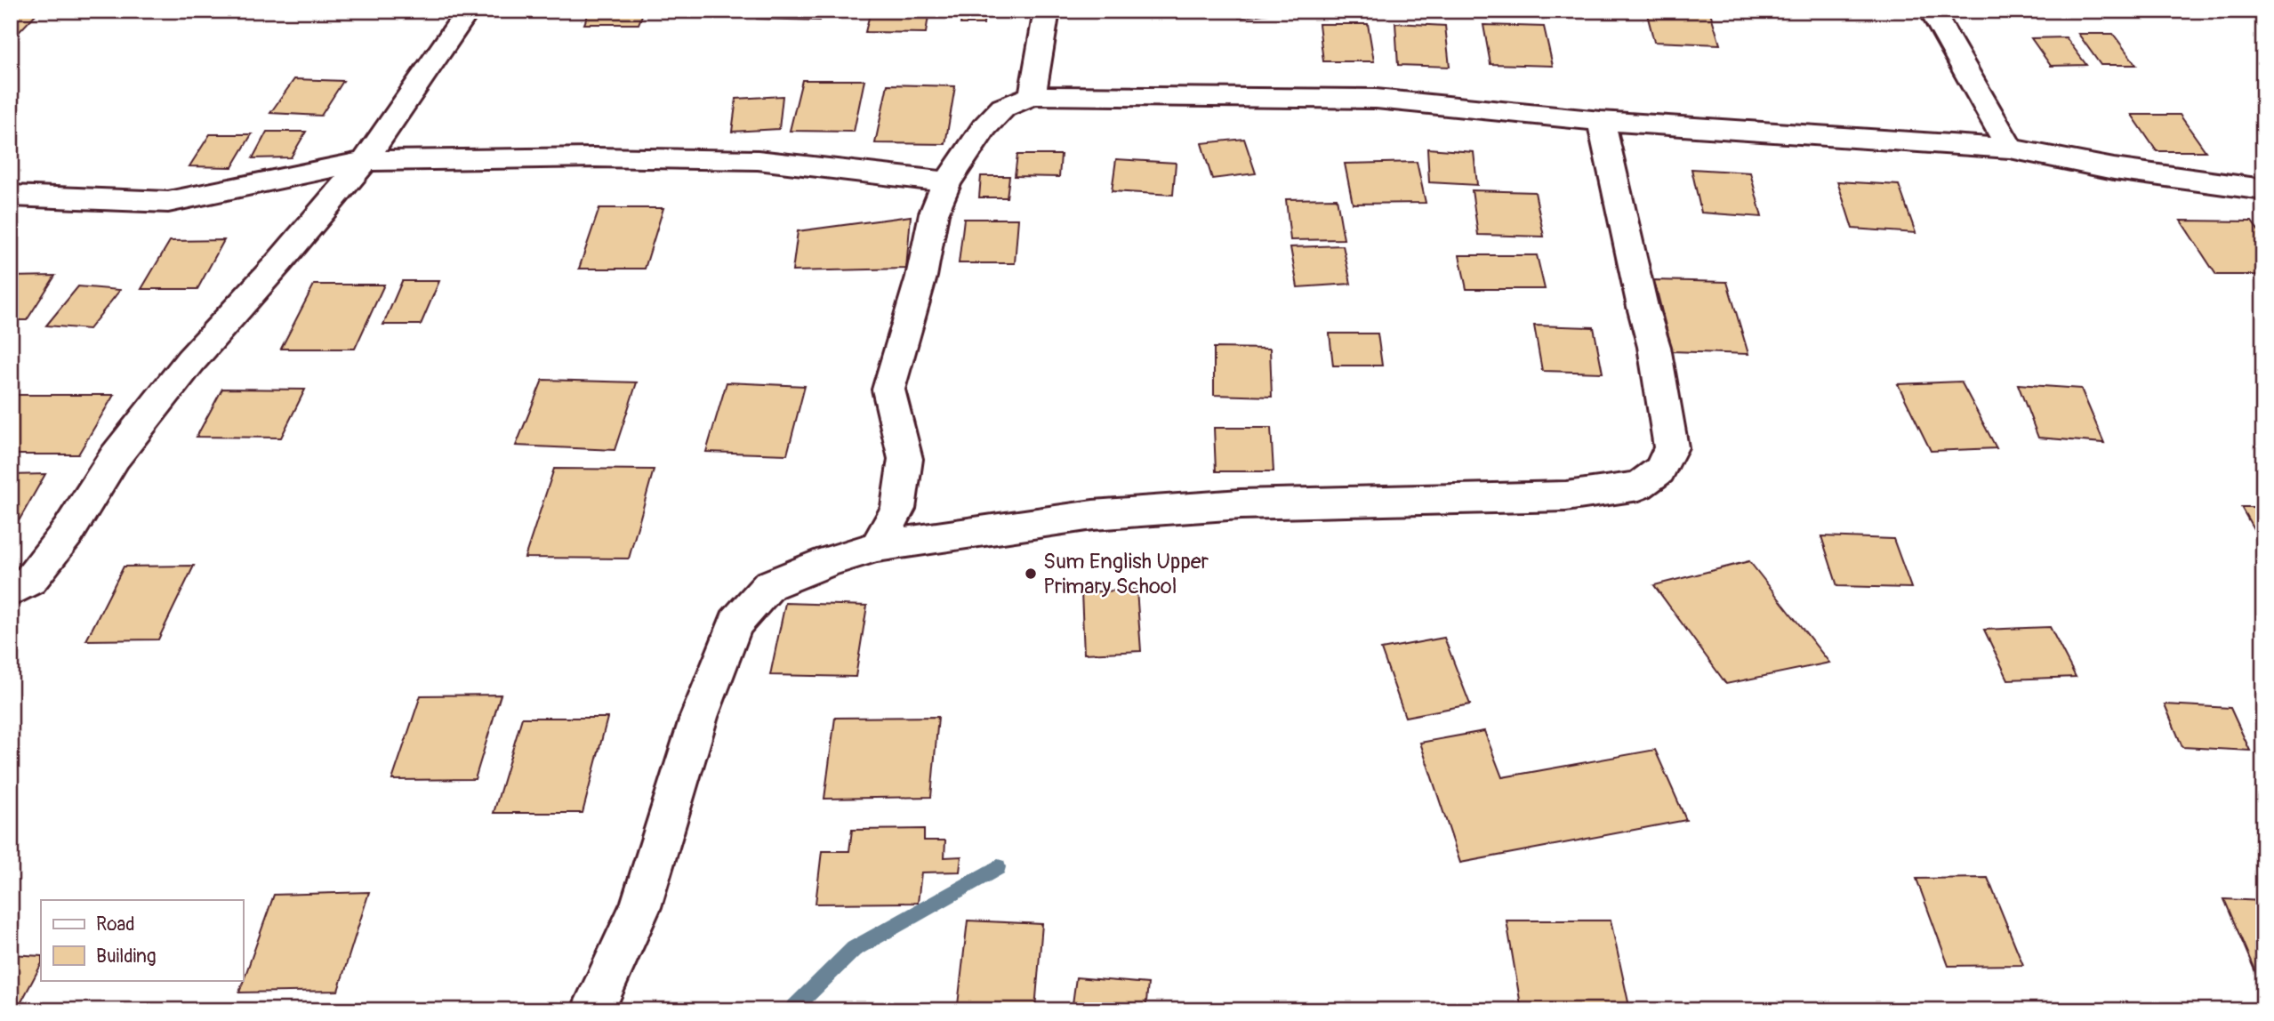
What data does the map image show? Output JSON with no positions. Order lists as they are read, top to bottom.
{
  "places": ["Sum English Upper Primary School"],
  "legend": ["Road", "Building"]
}
